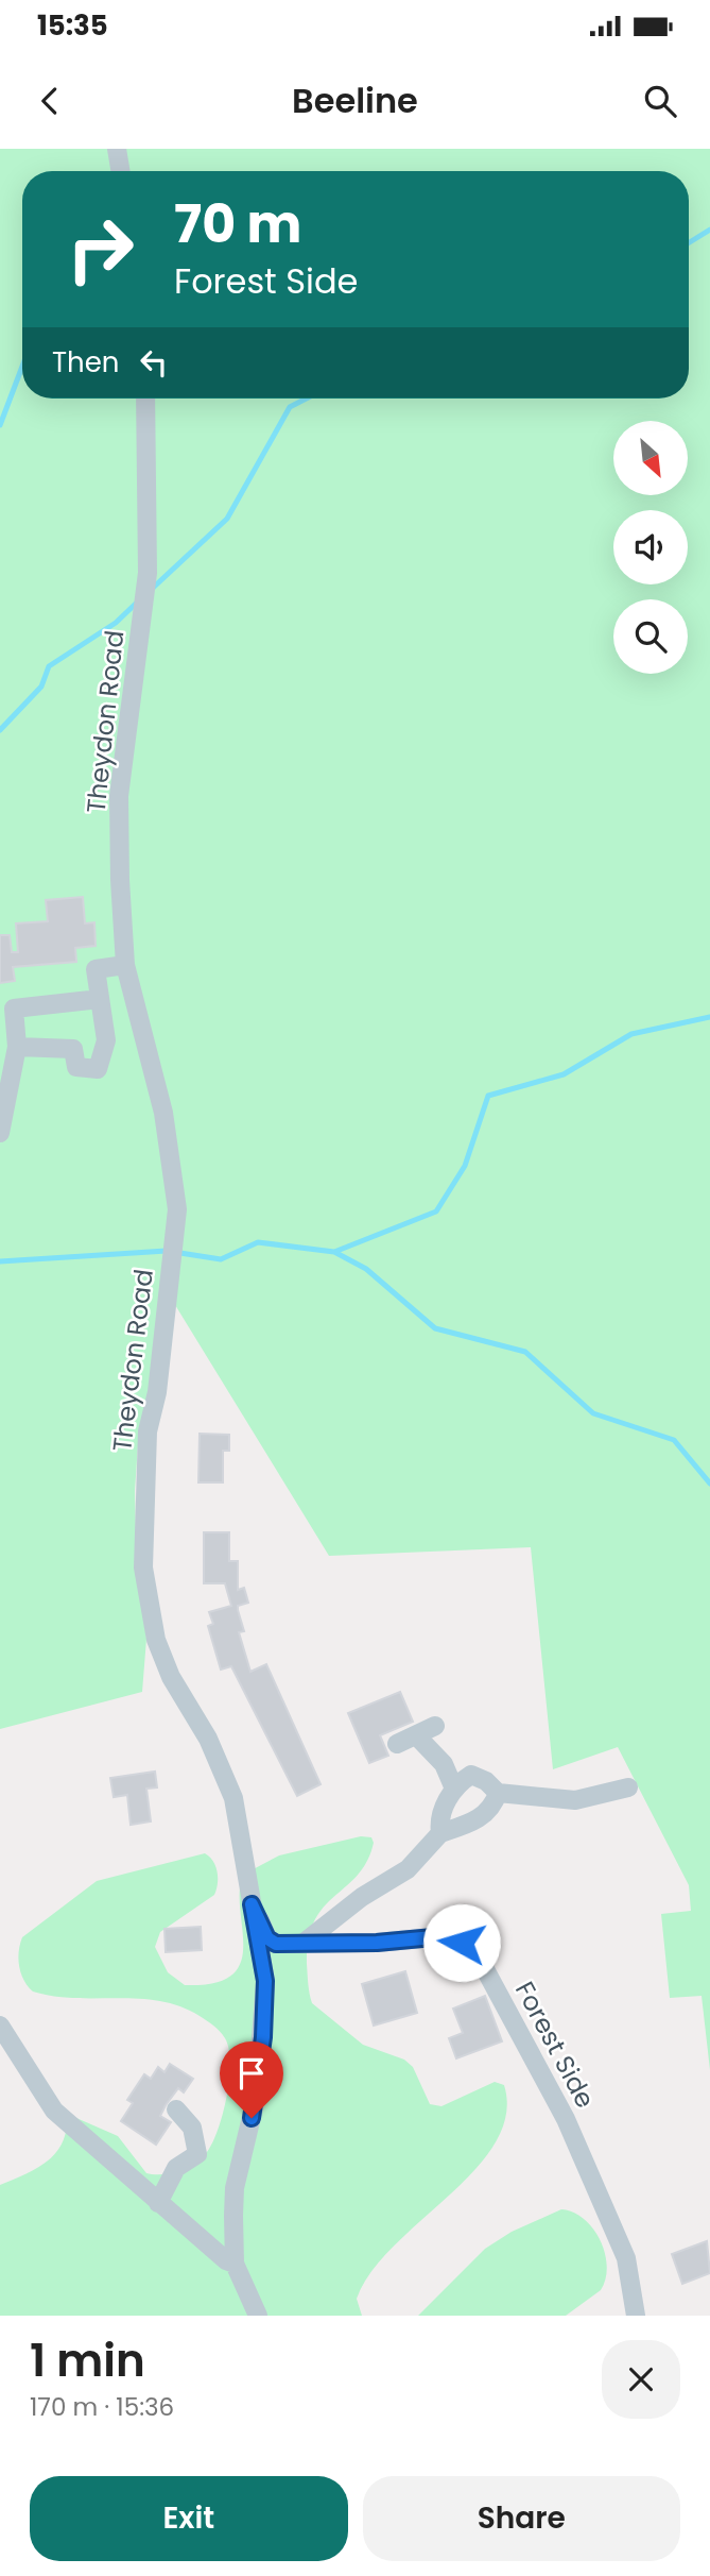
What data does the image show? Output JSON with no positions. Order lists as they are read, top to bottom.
{
  "streets": {
    "street": ["Theydon Road", "Forest Side"]
  },
  "crossings": [
    ["Theydon Road", "Forest Side"]
  ],
  "north": "bottom right",
  "page": {
    "status": "15:35",
    "header": "Beeline",
    "turn": ["70 m", "Forest Side"],
    "then": "Then",
    "heading": ["1 min", "170 m · 15:36"],
    "buttons": ["Exit", "Share"]
  }
}
